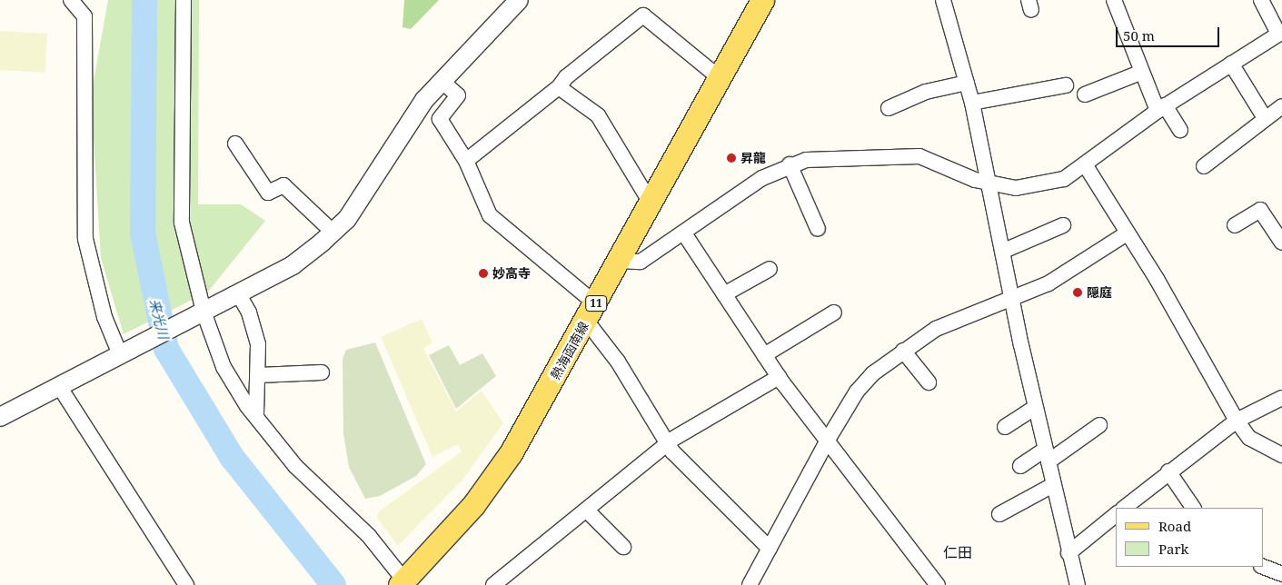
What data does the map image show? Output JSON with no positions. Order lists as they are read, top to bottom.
{
  "streets": {
    "main road": ["11", "熱海函南線"]
  },
  "districts": ["仁田"],
  "water": ["来光川"],
  "places": ["昇龍", "妙高寺", "隠庭"],
  "legend": ["Road", "Park"],
  "scale_bar": "50 m"
}
